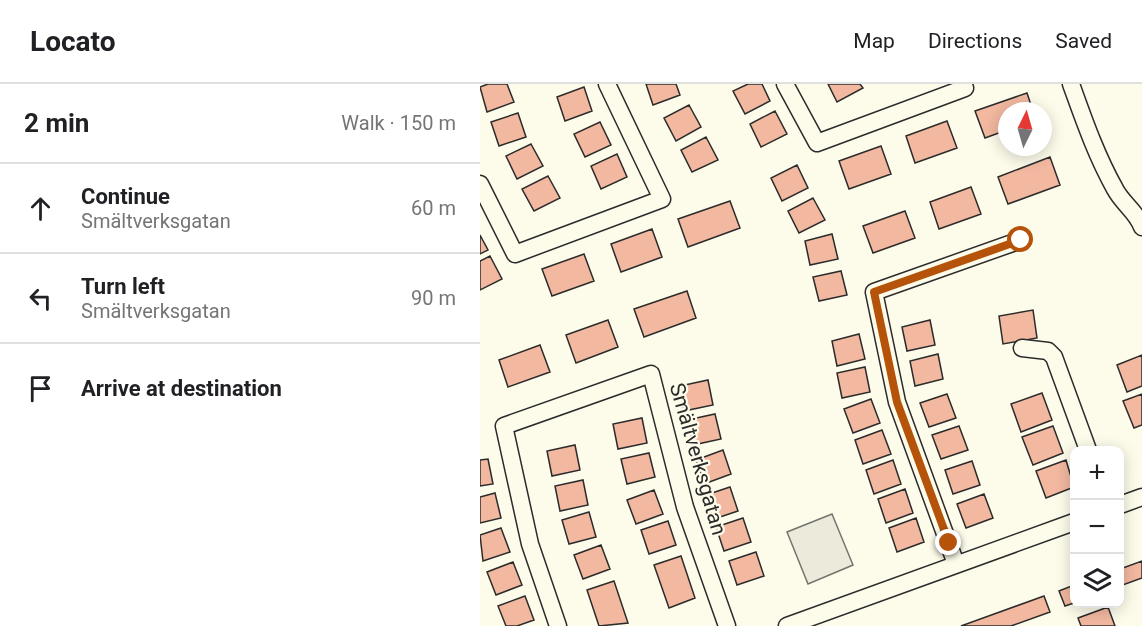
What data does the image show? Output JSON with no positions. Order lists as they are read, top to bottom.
{
  "streets": {
    "street": ["Smältverksgatan"]
  },
  "north": "top",
  "page": {
    "header": "Locato",
    "nav": ["Map", "Directions", "Saved"],
    "heading": ["2 min", "Walk · 150 m"],
    "list": [
      ["Continue", "Smältverksgatan", "60 m"],
      ["Turn left", "Smältverksgatan", "90 m"],
      "Arrive at destination"
    ],
    "map_buttons": ["+", "−"]
  }
}
